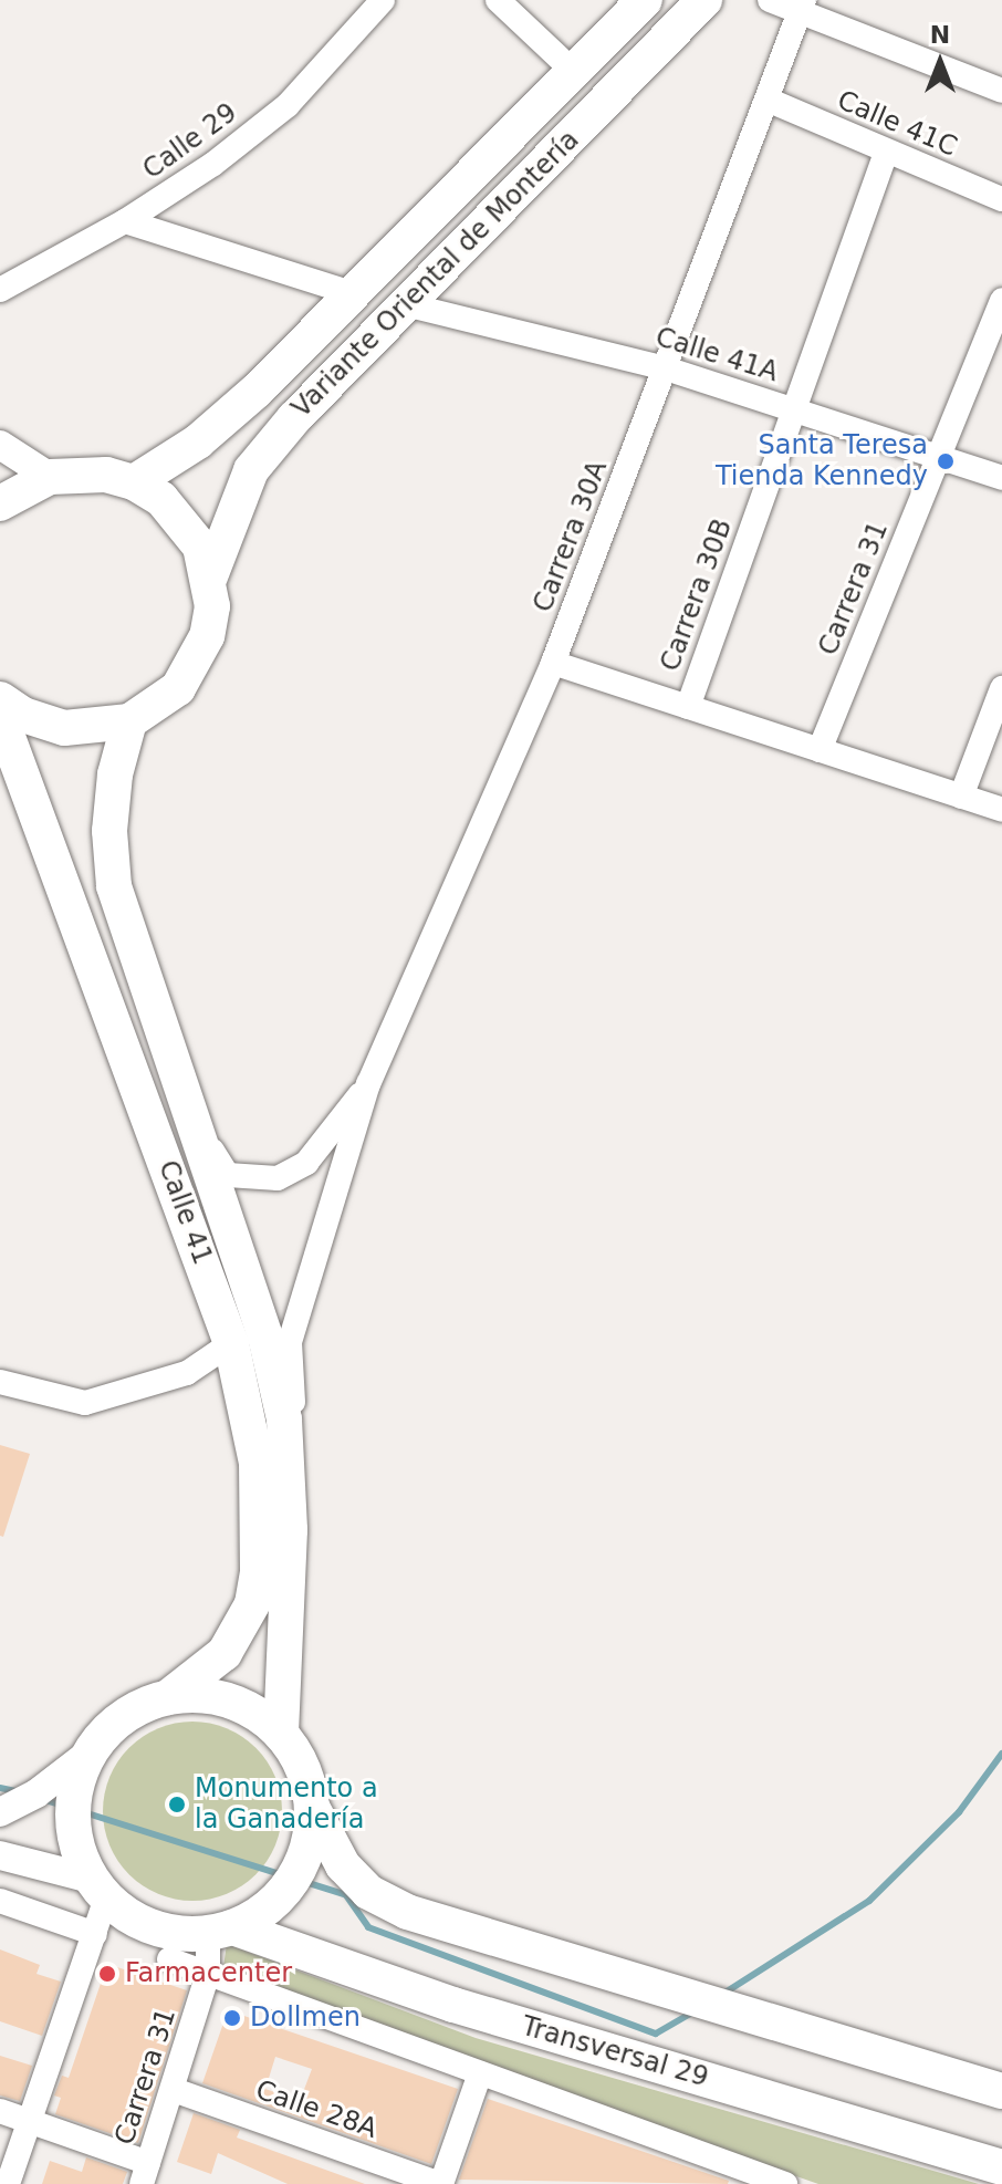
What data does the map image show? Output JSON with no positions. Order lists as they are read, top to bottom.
{
  "streets": {
    "highway": ["Variante Oriental de Montería", "Calle 41", "Transversal 29"],
    "street": [
      "Calle 41C",
      "Calle 29",
      "Calle 41A",
      "Carrera 30A",
      "Carrera 31",
      "Carrera 30B",
      "Calle 28A"
    ]
  },
  "crossings": [
    ["Calle 41C", "Carrera 30A"],
    ["Calle 41C", "Carrera 30B"],
    ["Variante Oriental de Montería", "Calle 41A"],
    ["Calle 41A", "Carrera 30A"],
    ["Calle 41A", "Carrera 31"],
    ["Calle 41A", "Carrera 30B"],
    ["Carrera 31", "Calle 41"],
    ["Carrera 31", "Transversal 29"],
    ["Carrera 31", "Calle 28A"],
    ["Calle 41", "Transversal 29"]
  ],
  "places": [
    "Santa Teresa Tienda Kennedy",
    "Monumento a la Ganadería",
    "Farmacenter",
    "Dollmen"
  ],
  "north": "top"
}
